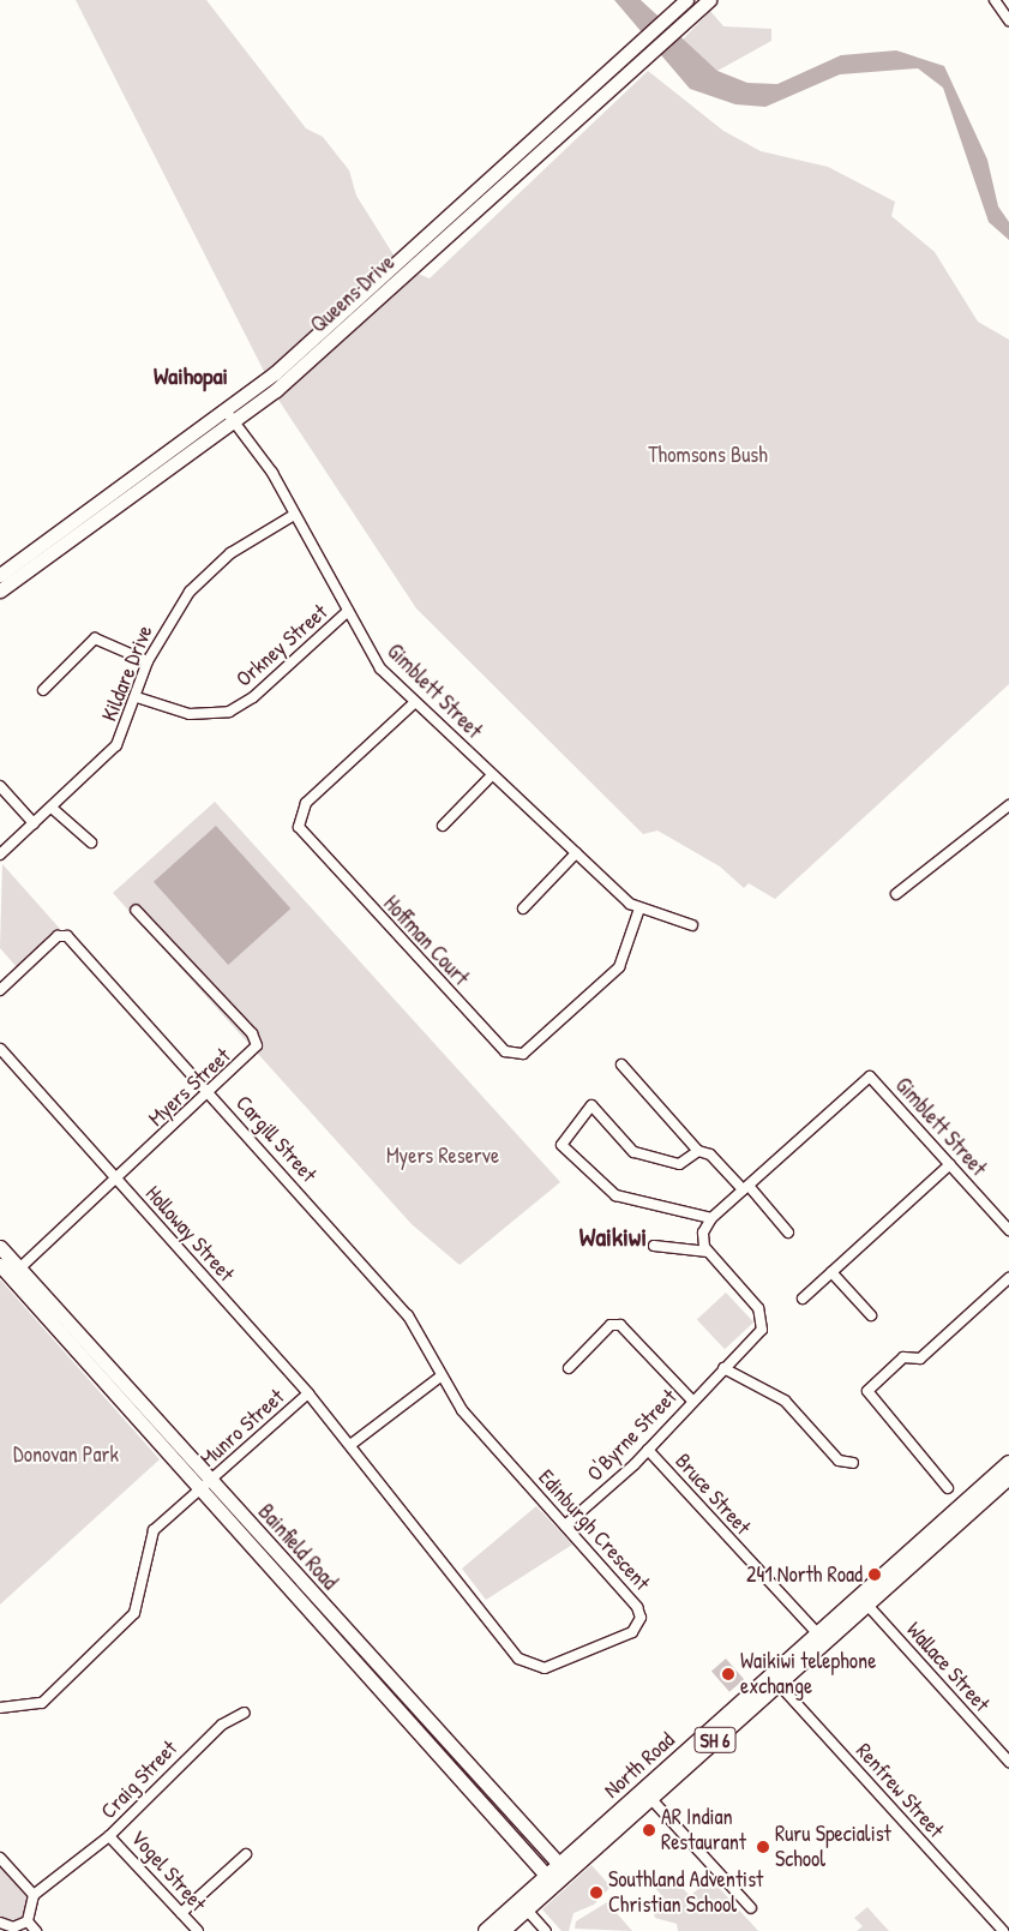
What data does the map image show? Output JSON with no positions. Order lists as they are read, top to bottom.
{
  "streets": {
    "main road": [
      "Queens Drive",
      "Bainfield Road",
      "SH 6",
      "North Road"
    ],
    "street": [
      "Orkney Street",
      "Kildare Drive",
      "Gimblett Street",
      "Hoffman Court",
      "Myers Street",
      "Cargill Street",
      "Holloway Street",
      "Munro Street",
      "O'Byrne Street",
      "Bruce Street",
      "Edinburgh Crescent",
      "Wallace Street",
      "Craig Street",
      "Renfrew Street",
      "Vogel Street"
    ]
  },
  "crossings": [
    ["Queens Drive", "Gimblett Street"],
    ["Orkney Street", "Kildare Drive"],
    ["Orkney Street", "Gimblett Street"],
    ["Kildare Drive", "Gimblett Street"],
    ["Gimblett Street", "Hoffman Court"],
    ["Myers Street", "Cargill Street"],
    ["Myers Street", "Holloway Street"],
    ["Myers Street", "Bainfield Road"],
    ["Cargill Street", "Edinburgh Crescent"],
    ["Holloway Street", "Munro Street"],
    ["Holloway Street", "Edinburgh Crescent"],
    ["Munro Street", "Bainfield Road"],
    ["O'Byrne Street", "Bruce Street"],
    ["O'Byrne Street", "Edinburgh Crescent"],
    ["Bruce Street", "North Road"],
    ["Bainfield Road", "North Road"],
    ["Wallace Street", "North Road"],
    ["North Road", "Renfrew Street"],
    ["Craig Street", "Vogel Street"]
  ],
  "districts": ["Waihopai", "Waikiwi"],
  "parks": ["Thomsons Bush", "Myers Reserve", "Donovan Park"],
  "places": [
    "241 North Road",
    "Waikiwi telephone exchange",
    "AR Indian Restaurant",
    "Ruru Specialist School",
    "Southland Adventist Christian School"
  ]
}
